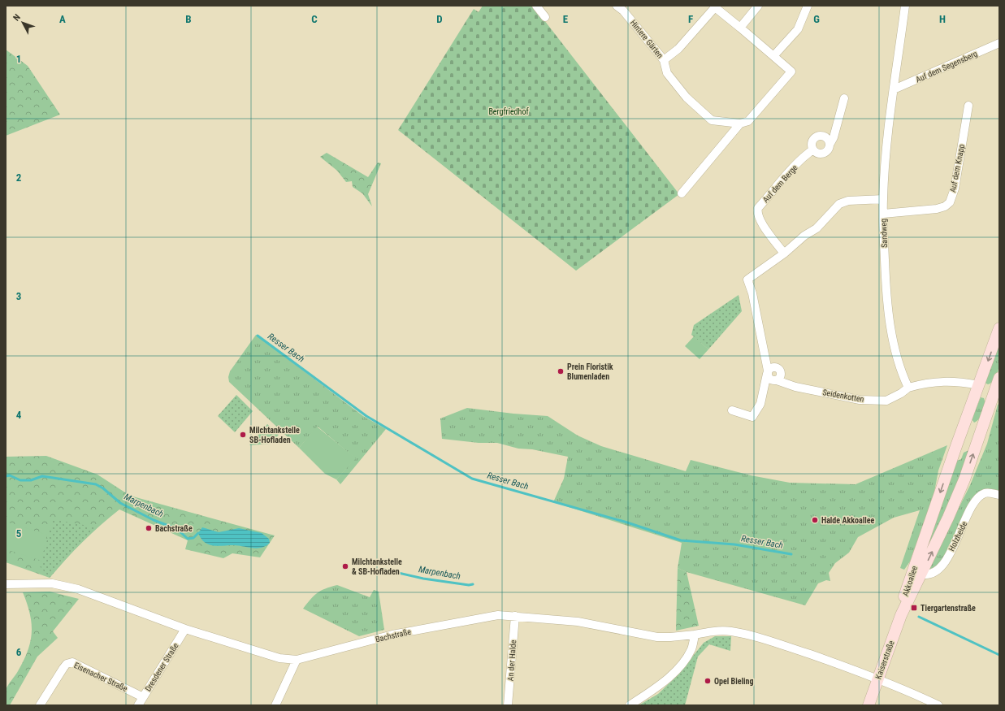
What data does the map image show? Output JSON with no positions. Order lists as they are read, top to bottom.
{
  "streets": {
    "main road": ["Akkoallee", "Kaiserstraße"],
    "street": [
      "Hintere Gärten",
      "Auf dem Segensberg",
      "Auf dem Knapp",
      "Auf dem Berge",
      "Sandweg",
      "Seidenkotten",
      "Holzheide",
      "Bachstraße",
      "An der Halde",
      "Dresdener Straße",
      "Eisenacher Straße"
    ]
  },
  "crossings": [
    ["Auf dem Segensberg", "Sandweg"],
    ["Auf dem Knapp", "Sandweg"],
    ["Sandweg", "Seidenkotten"],
    ["Holzheide", "Akkoallee"],
    ["Akkoallee", "Kaiserstraße"],
    ["Bachstraße", "An der Halde"],
    ["Bachstraße", "Dresdener Straße"],
    ["Dresdener Straße", "Eisenacher Straße"]
  ],
  "water": ["Resser Bach", "Marpenbach"],
  "parks": ["Bergfriedhof"],
  "places": {
    "other": [
      "Prein Floristik Blumenladen",
      "Milchtankstelle SB-Hofladen",
      "Halde Akkoallee",
      "Bachstraße",
      "Milchtankstelle & SB-Hofladen",
      "Opel Bieling"
    ],
    "transit": ["Tiergartenstraße"]
  },
  "north": "top left",
  "grid": {
    "columns": [
      "A",
      "B",
      "C",
      "D",
      "E",
      "F",
      "G",
      "H"
    ],
    "rows": [
      "1",
      "2",
      "3",
      "4",
      "5",
      "6"
    ]
  }
}
